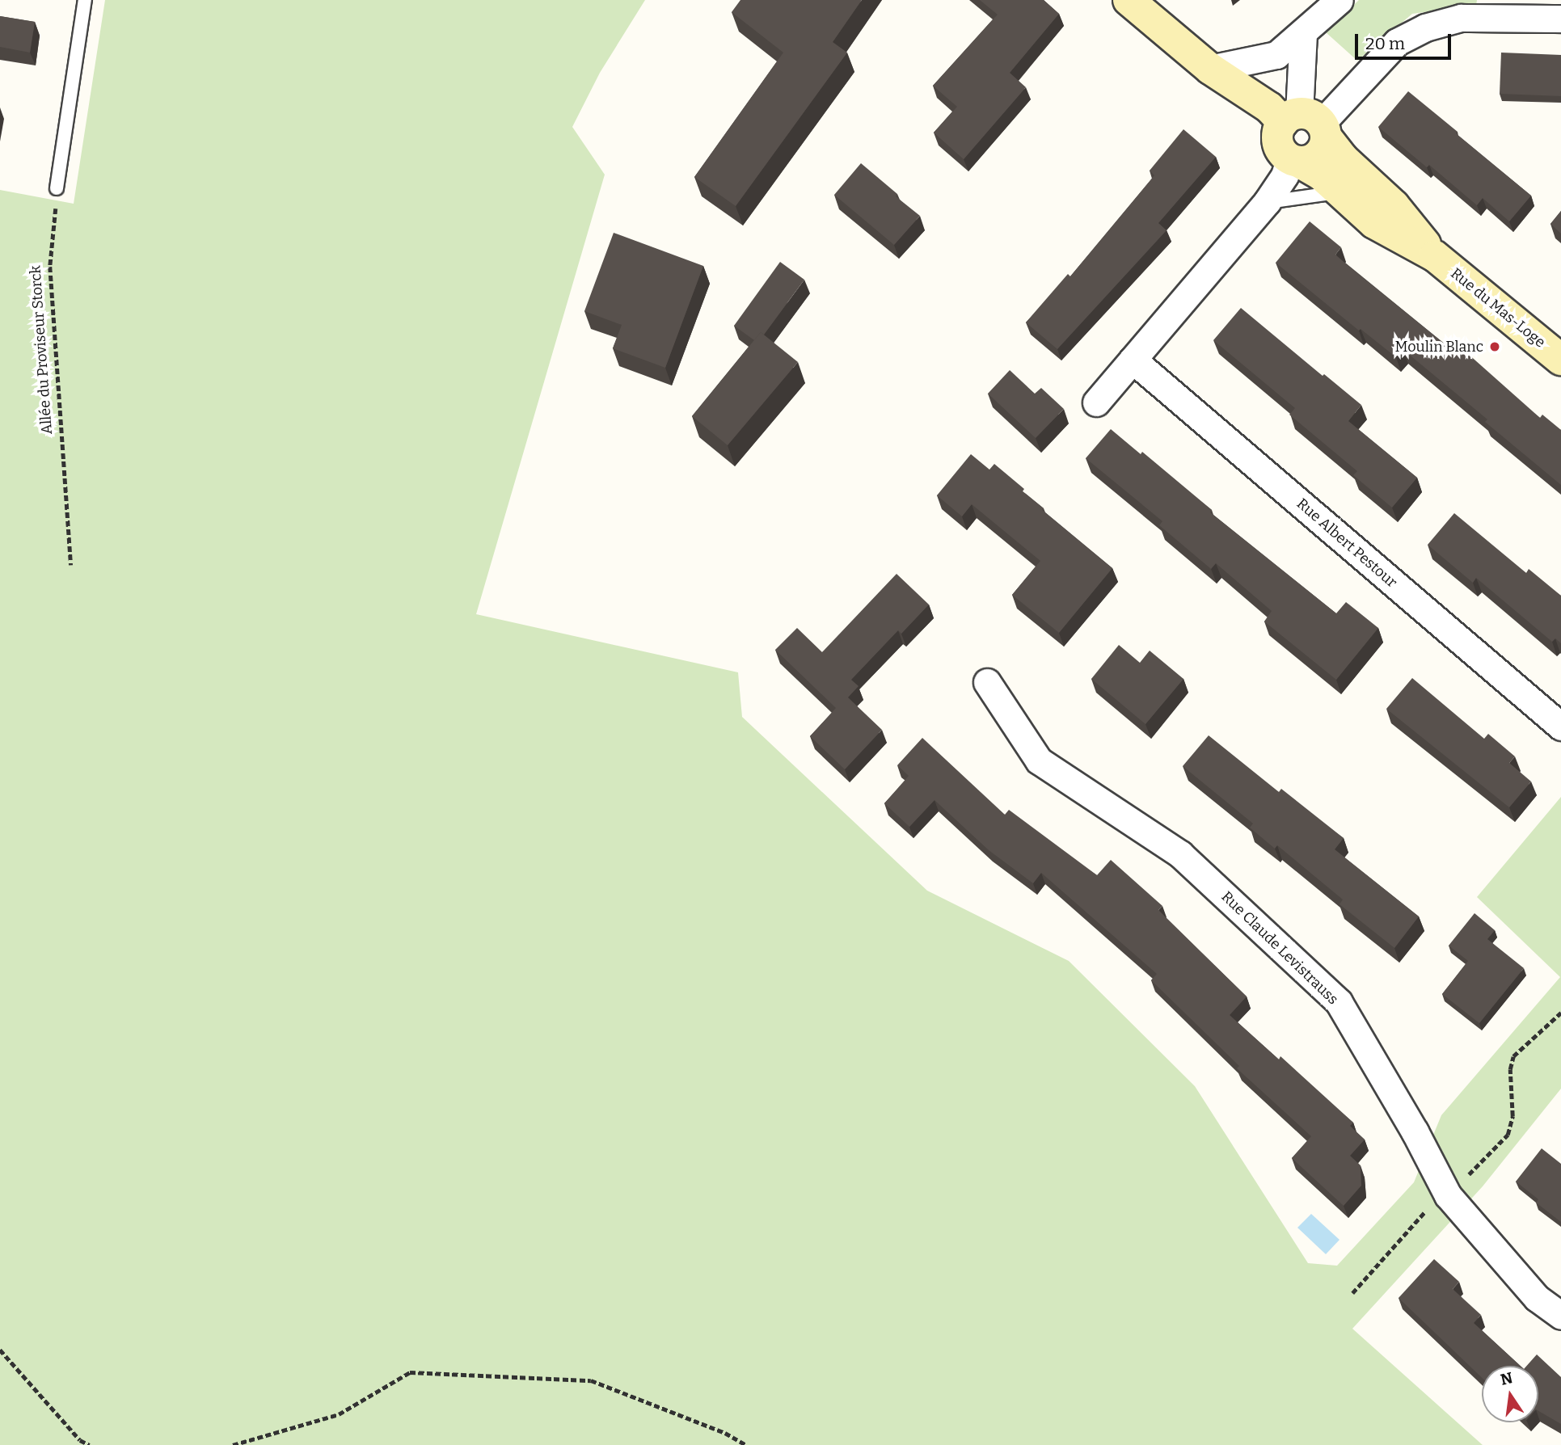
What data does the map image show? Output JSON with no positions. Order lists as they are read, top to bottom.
{
  "streets": {
    "main road": ["Rue du Mas-Loge"],
    "street": ["Rue Albert Pestour", "Rue Claude Levistrauss"],
    "path": ["Allée du Proviseur Storck"]
  },
  "places": ["Moulin Blanc"],
  "scale_bar": "20 m",
  "north": "top"
}
